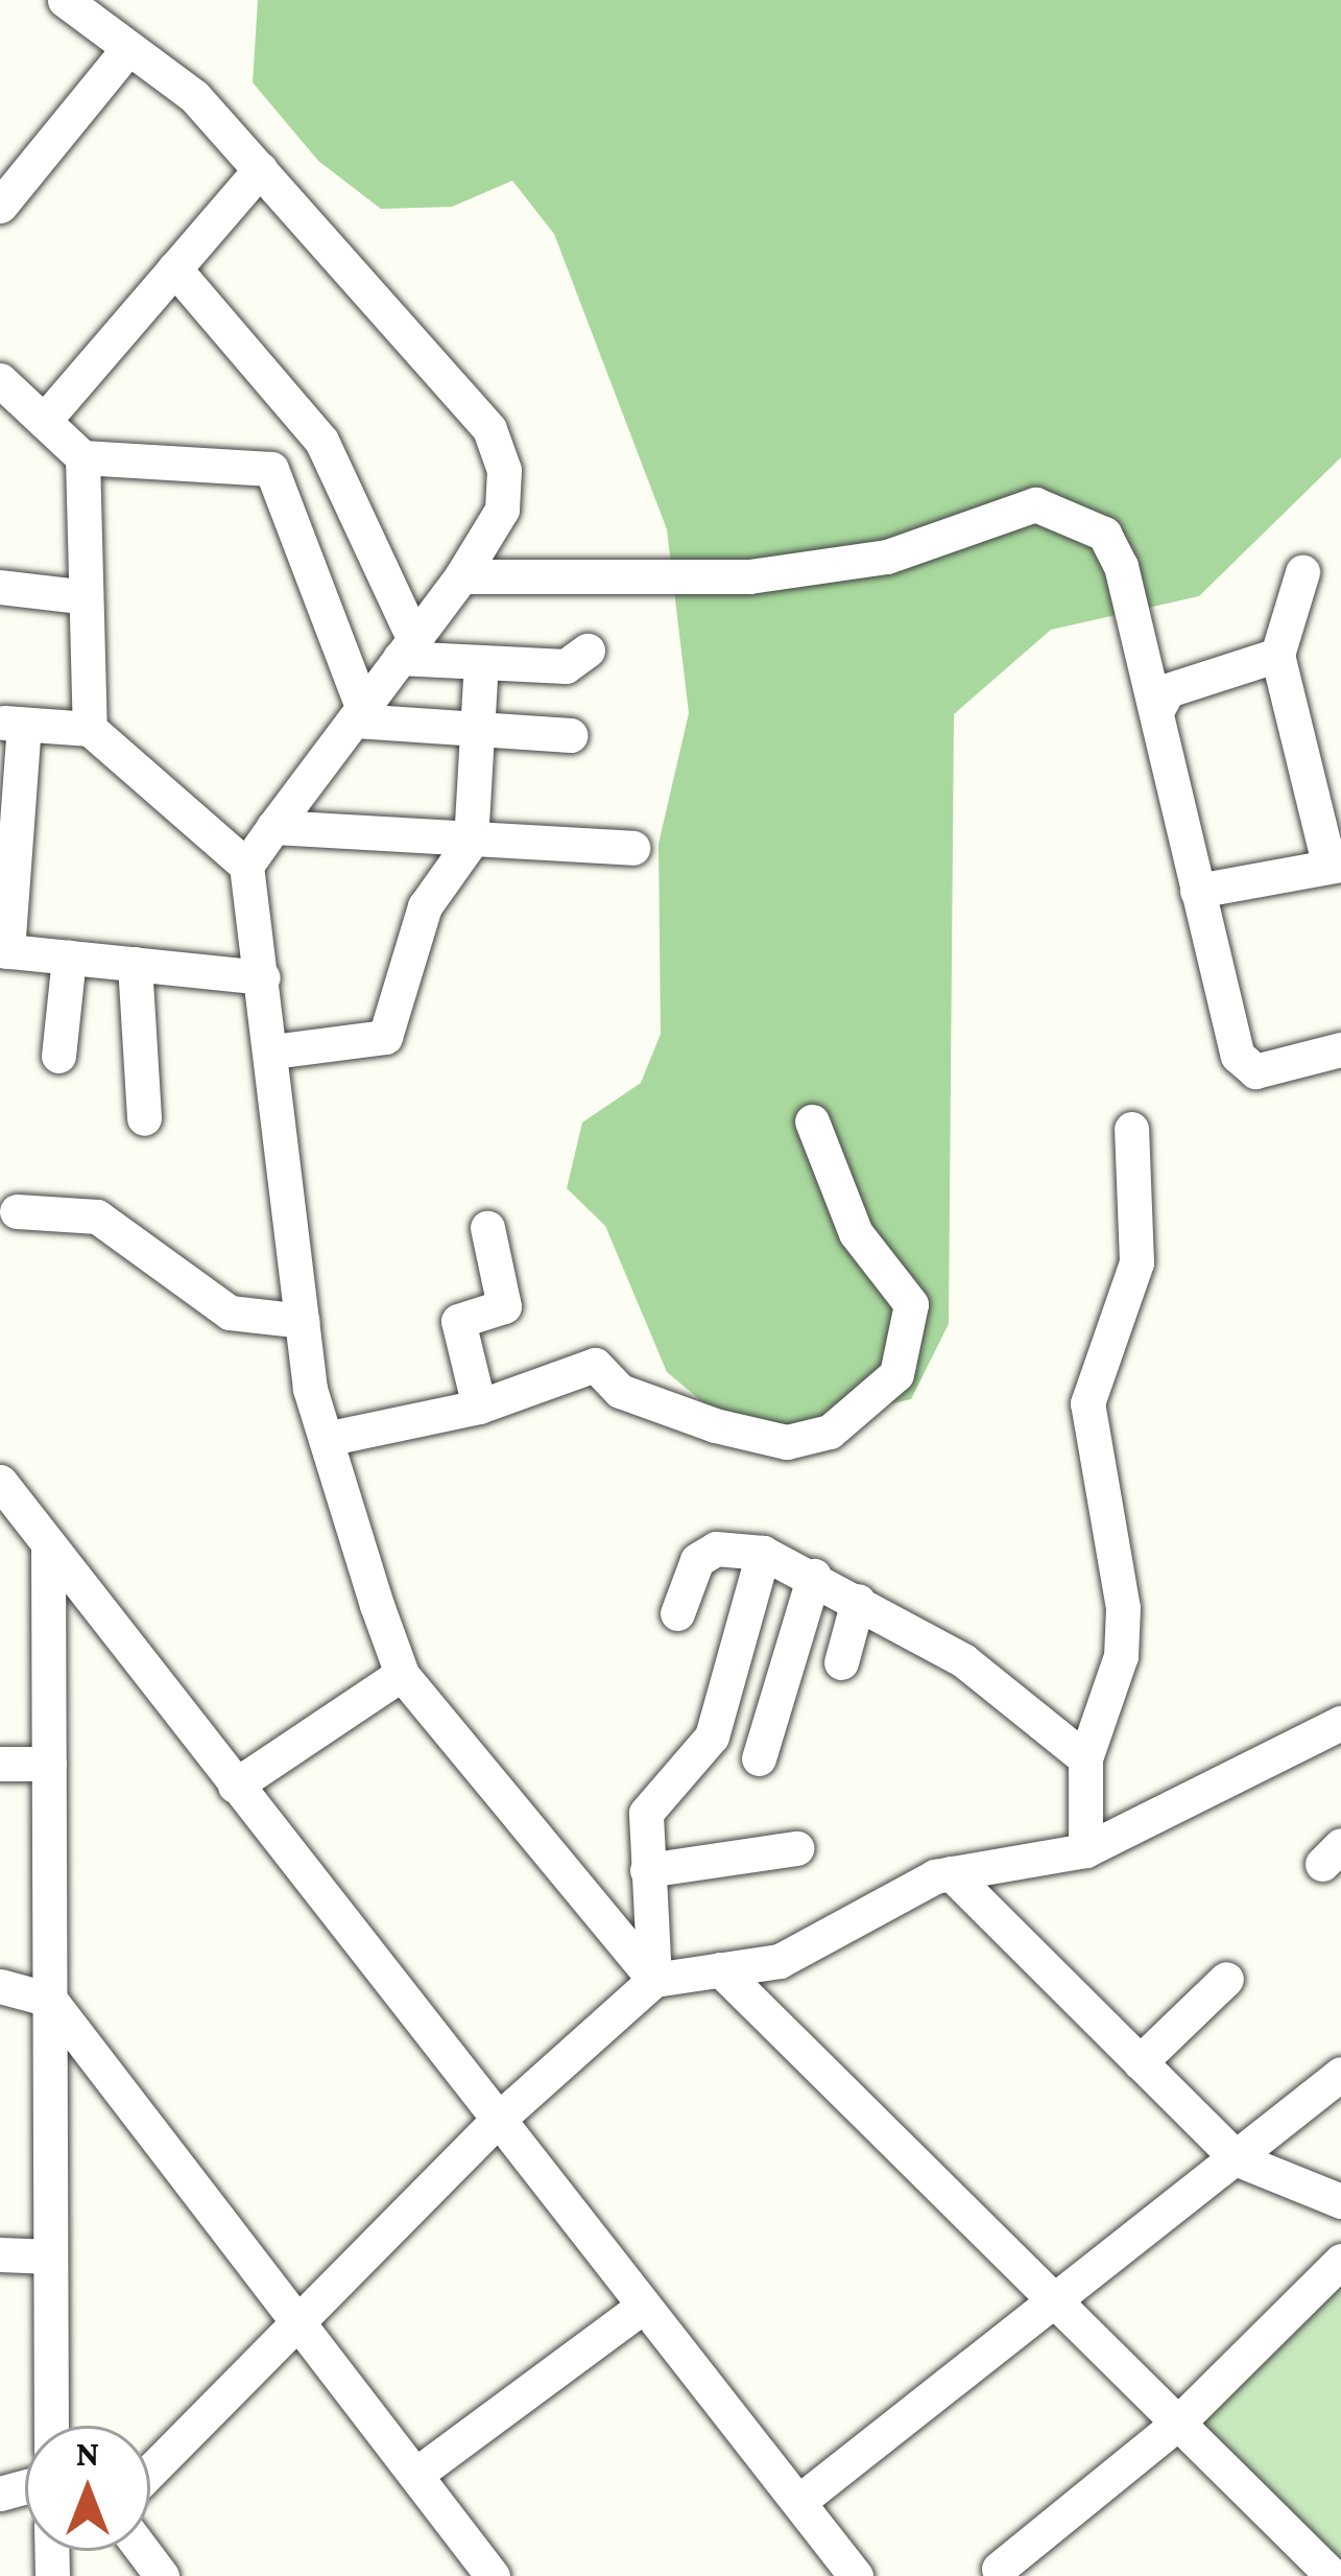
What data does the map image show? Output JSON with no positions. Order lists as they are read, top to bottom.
{
  "north": "top"
}
